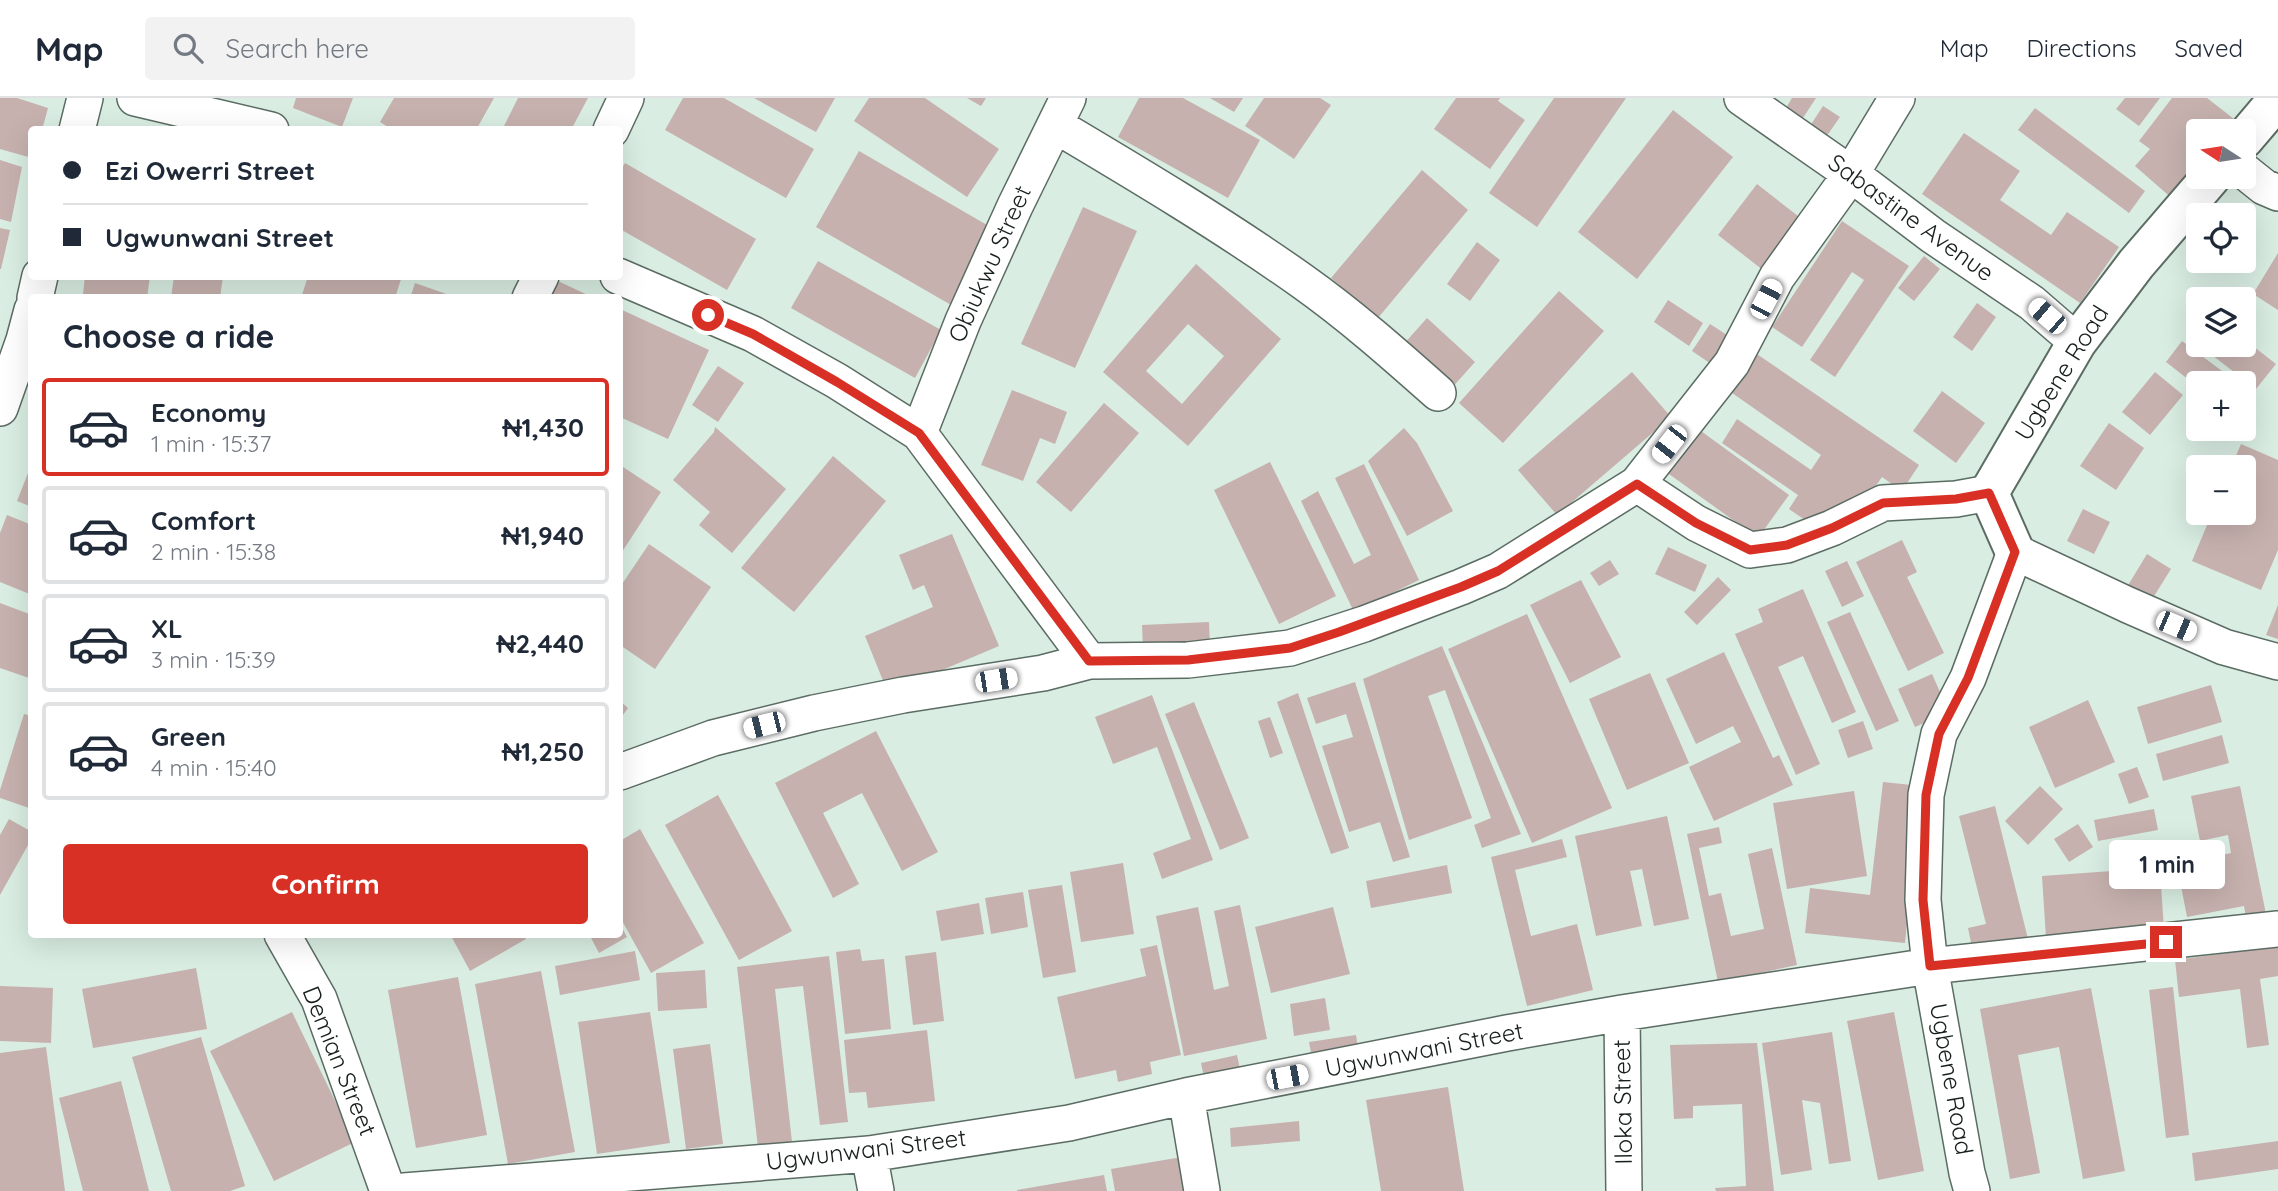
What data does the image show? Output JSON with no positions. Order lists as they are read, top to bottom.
{
  "streets": {
    "street": [
      "Sabastine Avenue",
      "Obiukwu Street",
      "Ugbene Road",
      "Ugwunwani Street",
      "Demian Street",
      "Iloka Street"
    ]
  },
  "crossings": [
    ["Sabastine Avenue", "Ugbene Road"],
    ["Ugbene Road", "Ugwunwani Street"],
    ["Ugwunwani Street", "Iloka Street"]
  ],
  "north": "left",
  "page": {
    "header": "Map",
    "search": "Search here",
    "nav": ["Map", "Directions", "Saved"],
    "map_buttons": ["+", "−"],
    "banner": ["Ezi Owerri Street", "Ugwunwani Street"],
    "heading": "Choose a ride",
    "list": [
      {
        "name": "Economy",
        "note": "1 min · 15:37",
        "value": "₦1,430"
      },
      {
        "name": "Comfort",
        "note": "2 min · 15:38",
        "value": "₦1,940"
      },
      {
        "name": "XL",
        "note": "3 min · 15:39",
        "value": "₦2,440"
      },
      {
        "name": "Green",
        "note": "4 min · 15:40",
        "value": "₦1,250"
      }
    ],
    "buttons": "Confirm",
    "bubble": "1 min"
  }
}
